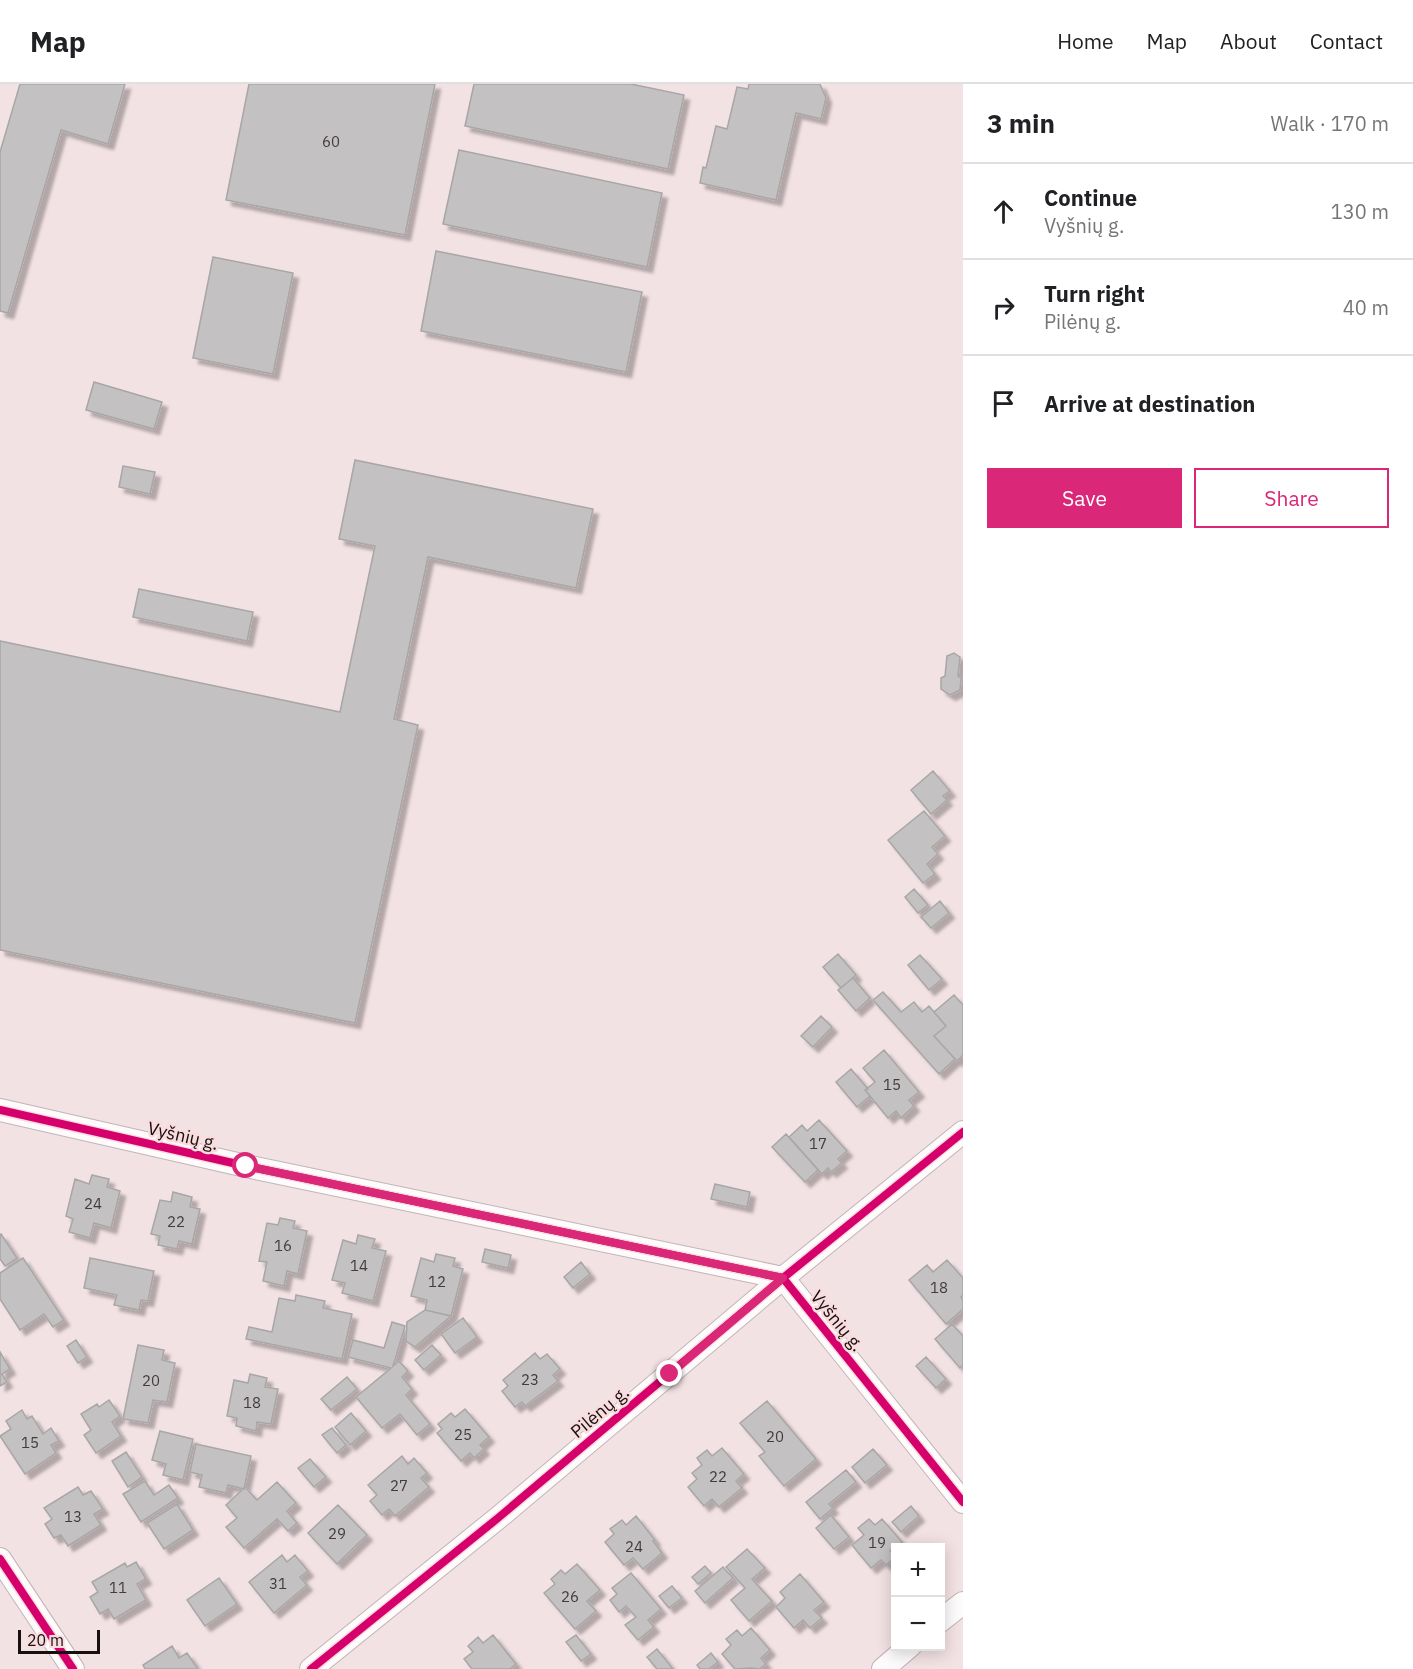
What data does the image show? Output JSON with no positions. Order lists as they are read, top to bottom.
{
  "streets": {
    "street": ["Vyšnių g.", "Pilėnų g."]
  },
  "crossings": [
    ["Vyšnių g.", "Pilėnų g."]
  ],
  "house_numbers": [
    "60",
    "15",
    "17",
    "24",
    "22",
    "16",
    "14",
    "12",
    "18",
    "23",
    "20",
    "18",
    "25",
    "20",
    "15",
    "22",
    "27",
    "13",
    "29",
    "19",
    "24",
    "31",
    "11",
    "26"
  ],
  "scale_bar": "20 m",
  "page": {
    "header": "Map",
    "nav": [
      "Home",
      "Map",
      "About",
      "Contact"
    ],
    "heading": ["3 min", "Walk · 170 m"],
    "list": [
      ["Continue", "Vyšnių g.", "130 m"],
      ["Turn right", "Pilėnų g.", "40 m"],
      "Arrive at destination"
    ],
    "buttons": ["Save", "Share"],
    "map_buttons": ["+", "−"],
    "scale": "20 m"
  }
}
